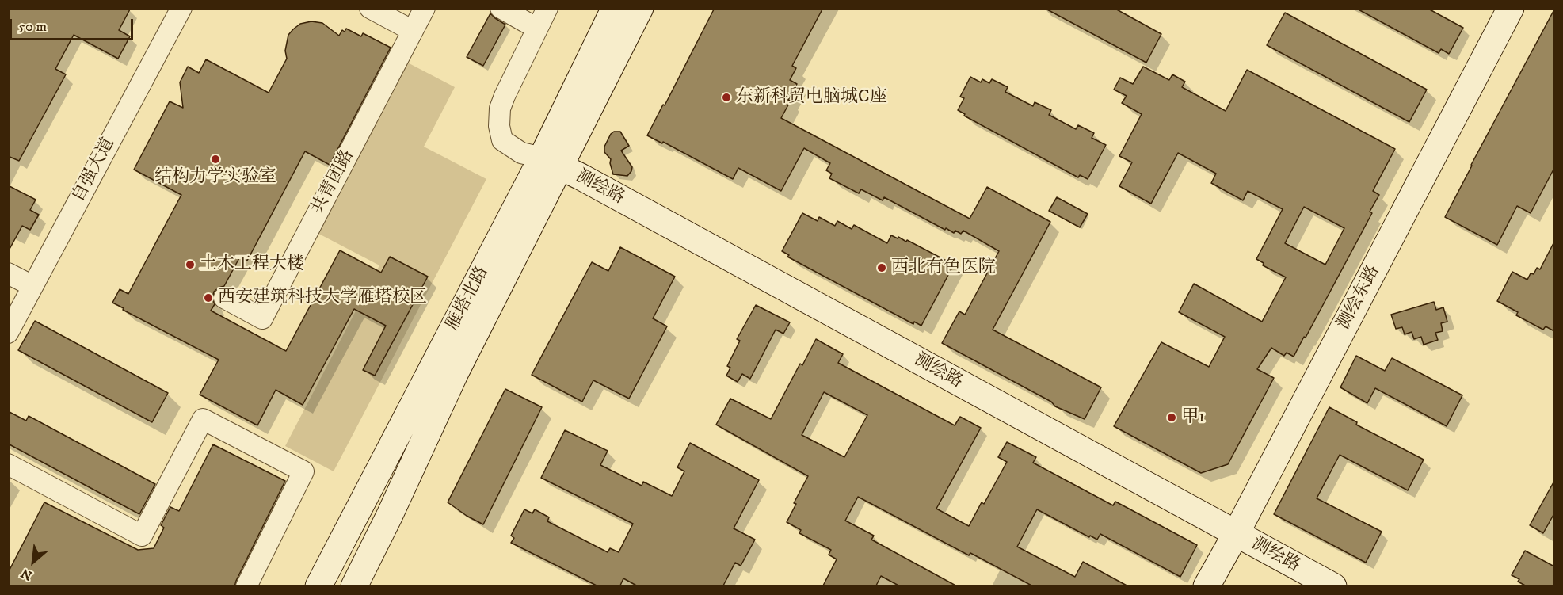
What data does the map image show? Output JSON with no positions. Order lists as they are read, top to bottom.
{
  "streets": {
    "street": [
      "自强大道",
      "共青团路",
      "测绘路",
      "测绘东路",
      "雁塔北路"
    ]
  },
  "crossings": [
    ["测绘路", "测绘东路"],
    ["测绘路", "雁塔北路"]
  ],
  "places": [
    "东新科贸电脑城C座",
    "结构力学实验室",
    "土木工程大楼",
    "西北有色医院",
    "西安建筑科技大学雁塔校区",
    "甲1"
  ],
  "scale_bar": "50 m",
  "north": "bottom left"
}
